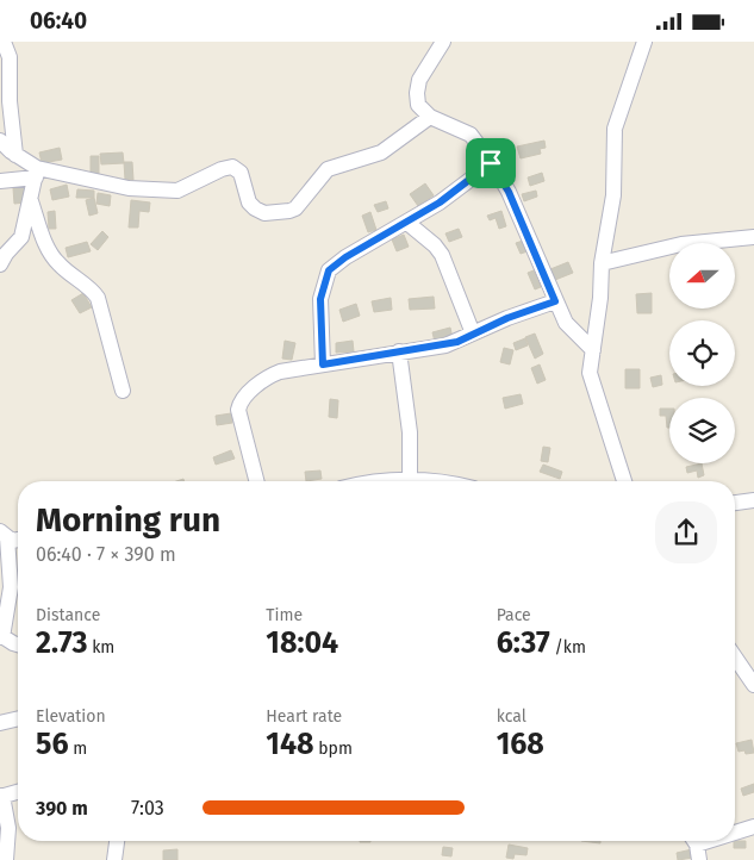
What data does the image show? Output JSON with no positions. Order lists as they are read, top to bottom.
{
  "north": "left",
  "page": {
    "status": "06:40",
    "heading": ["Morning run", "06:40 · 7 × 390 m"],
    "stats": [
      ["Distance", "2.73 km"],
      ["Time", "18:04"],
      ["Pace", "6:37 /km"],
      ["Elevation", "56 m"],
      ["Heart rate", "148 bpm"],
      ["kcal", "168"]
    ],
    "list": [
      {
        "name": "390 m",
        "note": "7:03"
      }
    ]
  }
}
